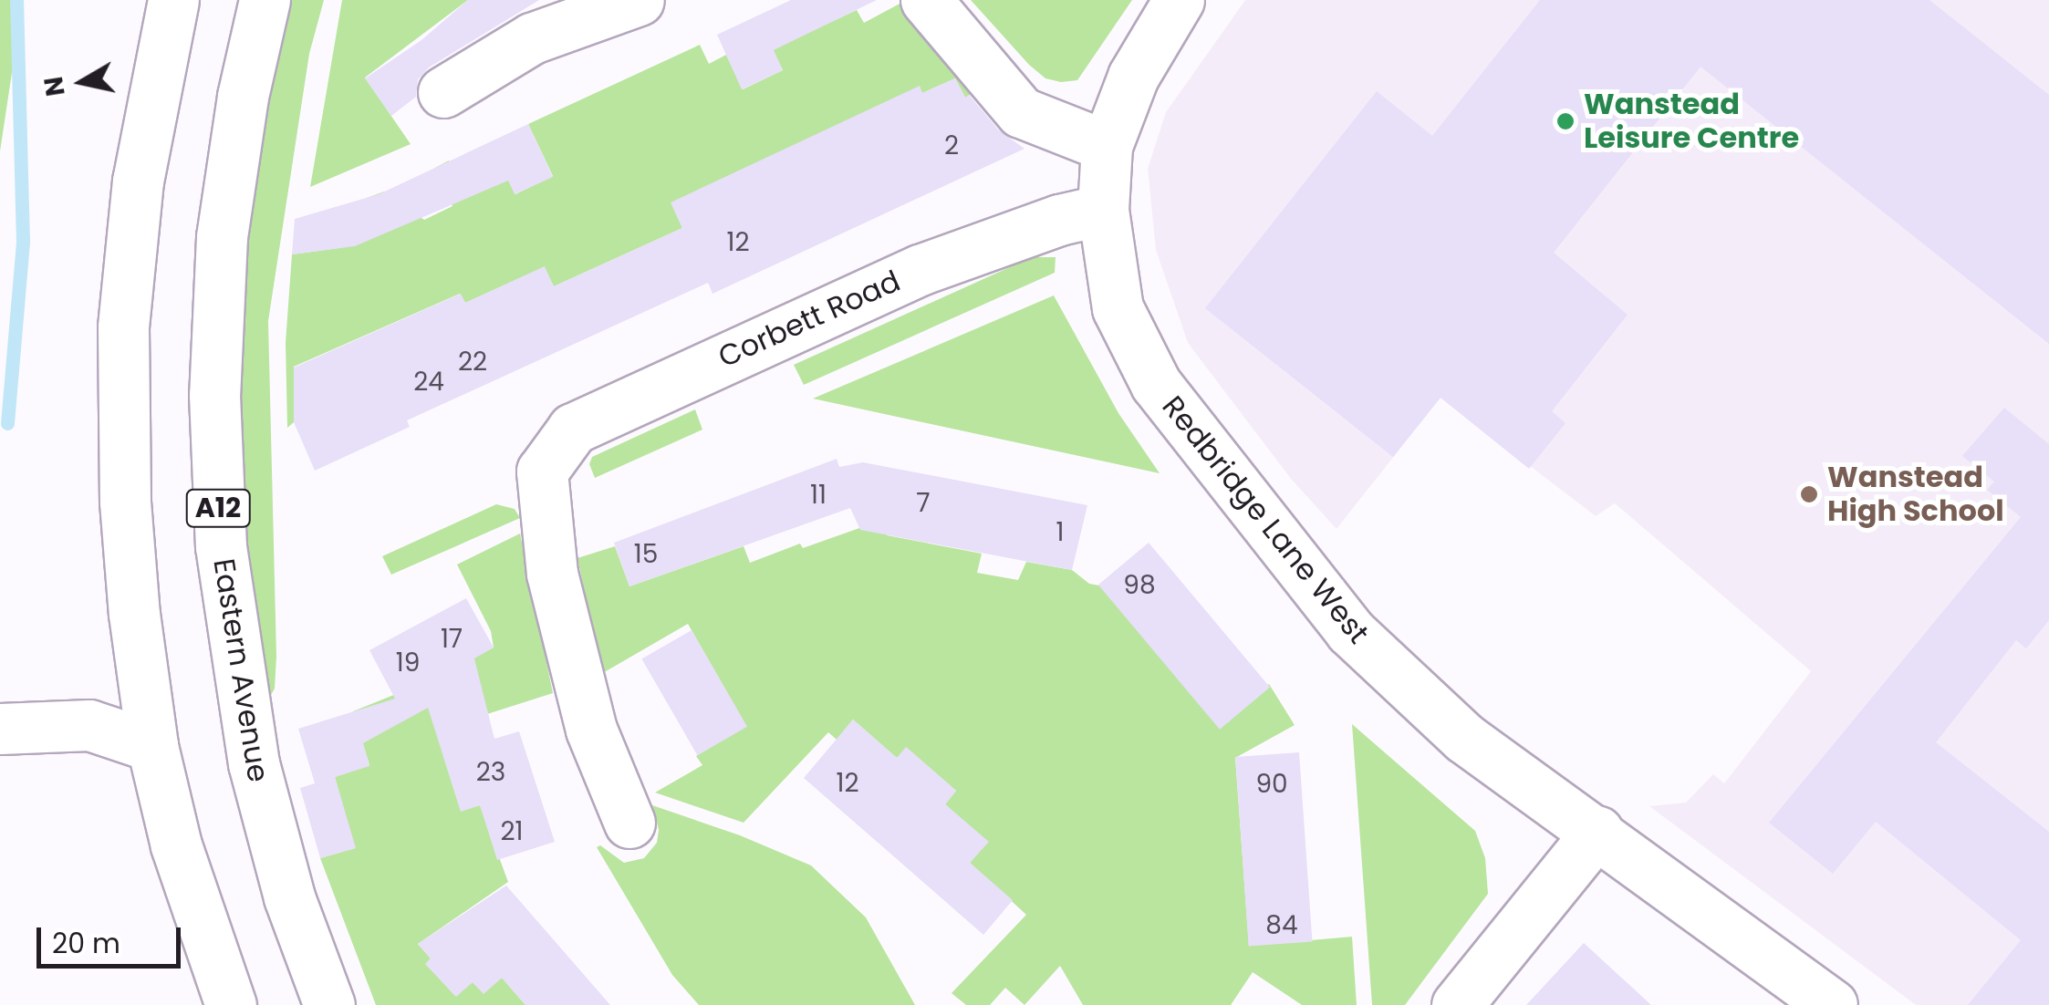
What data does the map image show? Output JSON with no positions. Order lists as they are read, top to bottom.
{
  "streets": {
    "main road": [
      "Corbett Road",
      "A12",
      "Redbridge Lane West",
      "Eastern Avenue"
    ]
  },
  "crossings": [
    ["Corbett Road", "Redbridge Lane West"]
  ],
  "places": ["Wanstead Leisure Centre", "Wanstead High School"],
  "house_numbers": [
    "2",
    "12",
    "22",
    "24",
    "11",
    "7",
    "1",
    "15",
    "98",
    "17",
    "19",
    "23",
    "12",
    "90",
    "21",
    "84"
  ],
  "scale_bar": "20 m",
  "north": "left"
}
